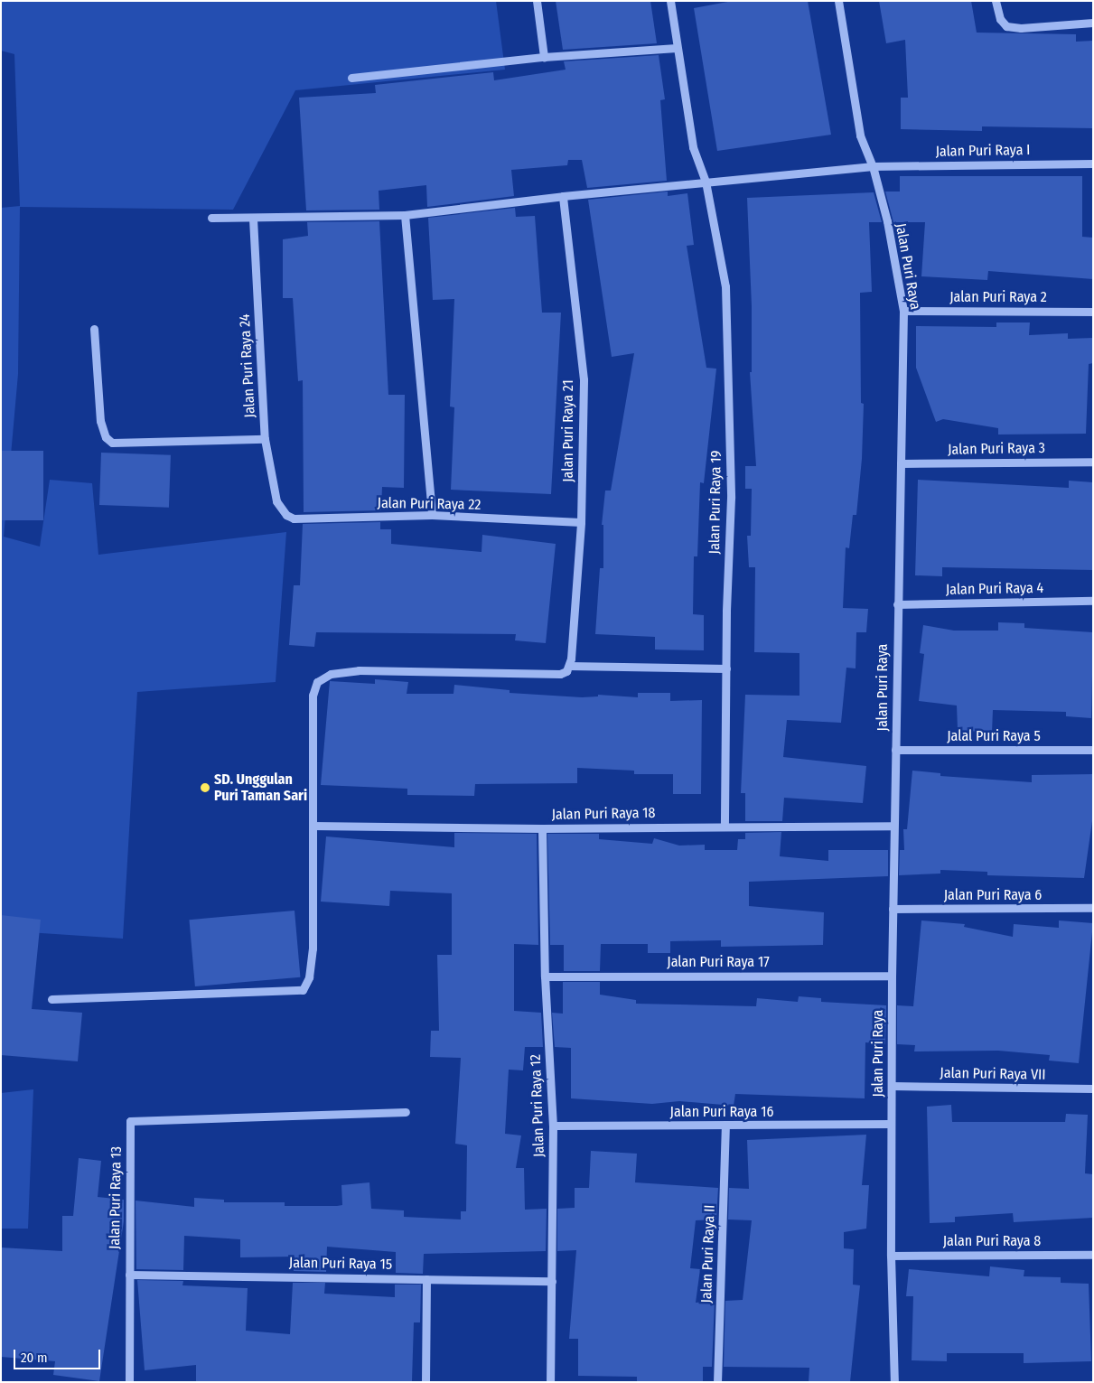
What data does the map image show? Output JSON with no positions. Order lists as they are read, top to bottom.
{
  "streets": {
    "street": [
      "Jalan Puri Raya I",
      "Jalan Puri Raya",
      "Jalan Puri Raya 2",
      "Jalan Puri Raya 24",
      "Jalan Puri Raya 21",
      "Jalan Puri Raya 3",
      "Jalan Puri Raya 19",
      "Jalan Puri Raya 22",
      "Jalan Puri Raya 4",
      "Jalal Puri Raya 5",
      "Jalan Puri Raya 18",
      "Jalan Puri Raya 6",
      "Jalan Puri Raya 17",
      "Jalan Puri Raya VII",
      "Jalan Puri Raya 12",
      "Jalan Puri Raya 16",
      "Jalan Puri Raya 13",
      "Jalan Puri Raya 8",
      "Jalan Puri Raya II",
      "Jalan Puri Raya 15"
    ]
  },
  "crossings": [
    ["Jalan Puri Raya I", "Jalan Puri Raya"],
    ["Jalan Puri Raya I", "Jalan Puri Raya 24"],
    ["Jalan Puri Raya I", "Jalan Puri Raya 21"],
    ["Jalan Puri Raya I", "Jalan Puri Raya 19"],
    ["Jalan Puri Raya", "Jalan Puri Raya 2"],
    ["Jalan Puri Raya", "Jalan Puri Raya 3"],
    ["Jalan Puri Raya", "Jalan Puri Raya 4"],
    ["Jalan Puri Raya", "Jalal Puri Raya 5"],
    ["Jalan Puri Raya", "Jalan Puri Raya 18"],
    ["Jalan Puri Raya", "Jalan Puri Raya 6"],
    ["Jalan Puri Raya", "Jalan Puri Raya 17"],
    ["Jalan Puri Raya", "Jalan Puri Raya VII"],
    ["Jalan Puri Raya", "Jalan Puri Raya 16"],
    ["Jalan Puri Raya", "Jalan Puri Raya 8"],
    ["Jalan Puri Raya 24", "Jalan Puri Raya 22"],
    ["Jalan Puri Raya 21", "Jalan Puri Raya 22"],
    ["Jalan Puri Raya 19", "Jalan Puri Raya 18"],
    ["Jalan Puri Raya 18", "Jalan Puri Raya 12"],
    ["Jalan Puri Raya 17", "Jalan Puri Raya 12"],
    ["Jalan Puri Raya 12", "Jalan Puri Raya 16"],
    ["Jalan Puri Raya 12", "Jalan Puri Raya 15"],
    ["Jalan Puri Raya 16", "Jalan Puri Raya II"],
    ["Jalan Puri Raya 13", "Jalan Puri Raya 15"]
  ],
  "places": ["SD. Unggulan Puri Taman Sari"],
  "scale_bar": "20 m"
}
